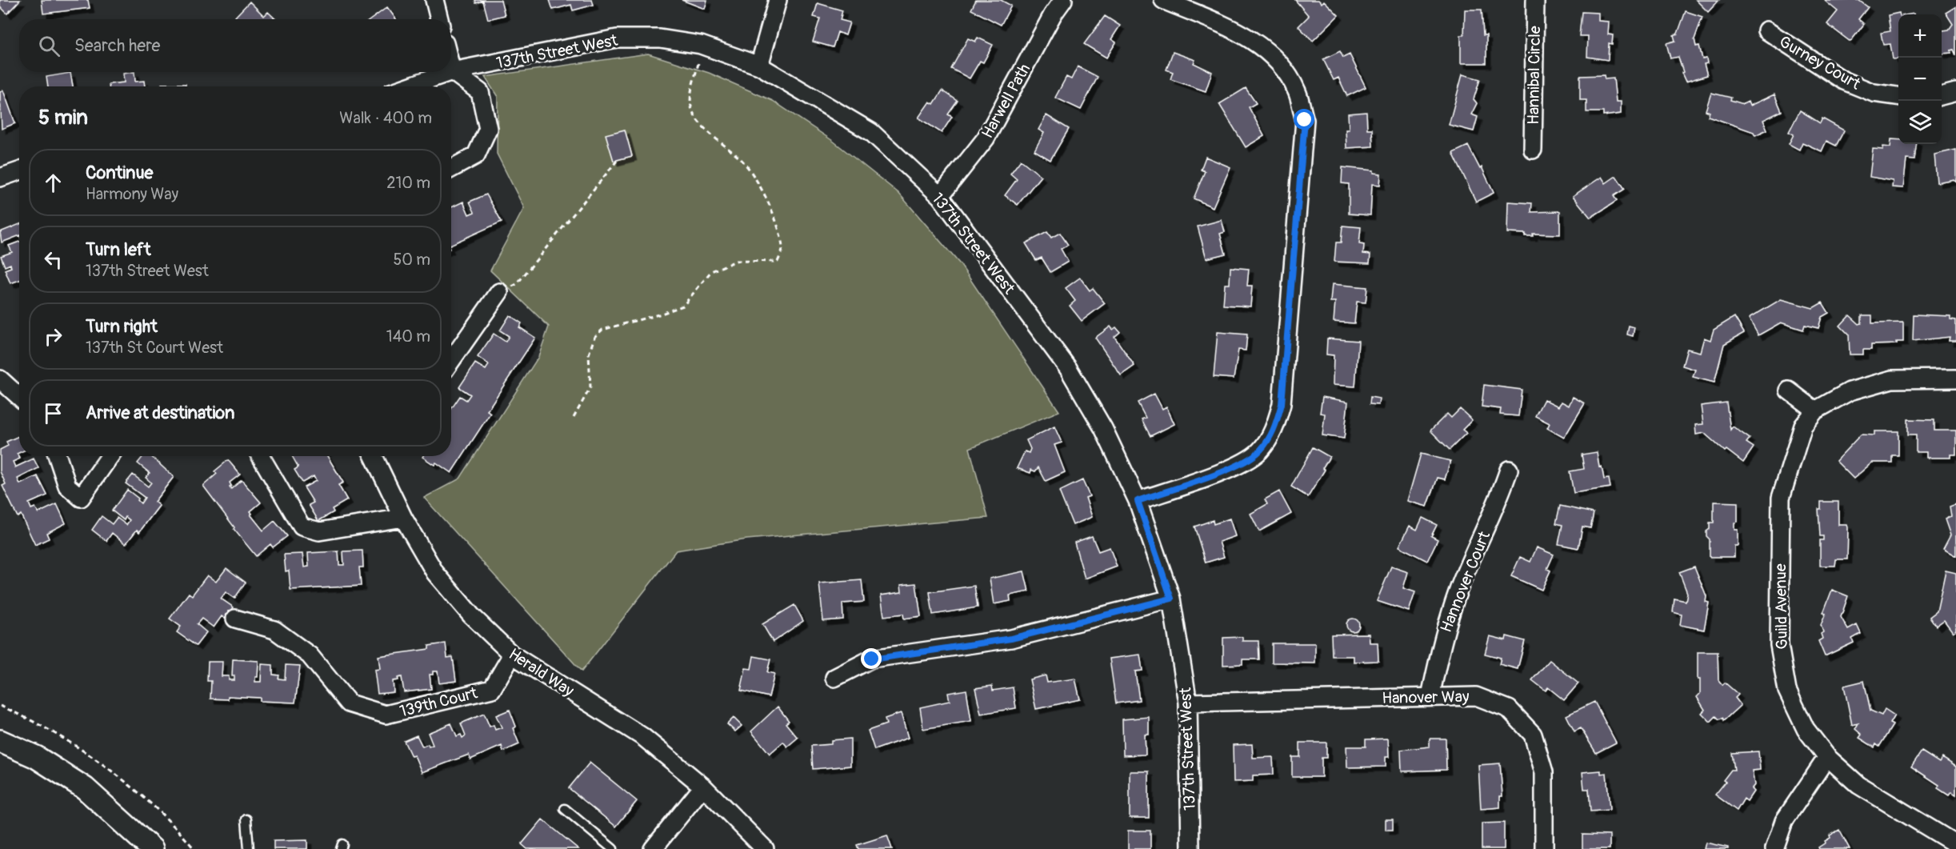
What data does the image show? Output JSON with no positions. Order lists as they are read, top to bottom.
{
  "streets": {
    "street": [
      "137th Street West",
      "Gurney Court",
      "Hannibal Circle",
      "Harwell Path",
      "Hannover Court",
      "Guild Avenue",
      "Herald Way",
      "Hanover Way",
      "139th Court"
    ]
  },
  "crossings": [
    ["137th Street West", "Harwell Path"],
    ["137th Street West", "Hanover Way"],
    ["Hannover Court", "Hanover Way"],
    ["Herald Way", "139th Court"]
  ],
  "page": {
    "map_buttons": ["+", "−"],
    "search": "Search here",
    "heading": ["5 min", "Walk · 400 m"],
    "list": [
      ["Continue", "Harmony Way", "210 m"],
      ["Turn left", "137th Street West", "50 m"],
      ["Turn right", "137th St Court West", "140 m"],
      "Arrive at destination"
    ]
  }
}
